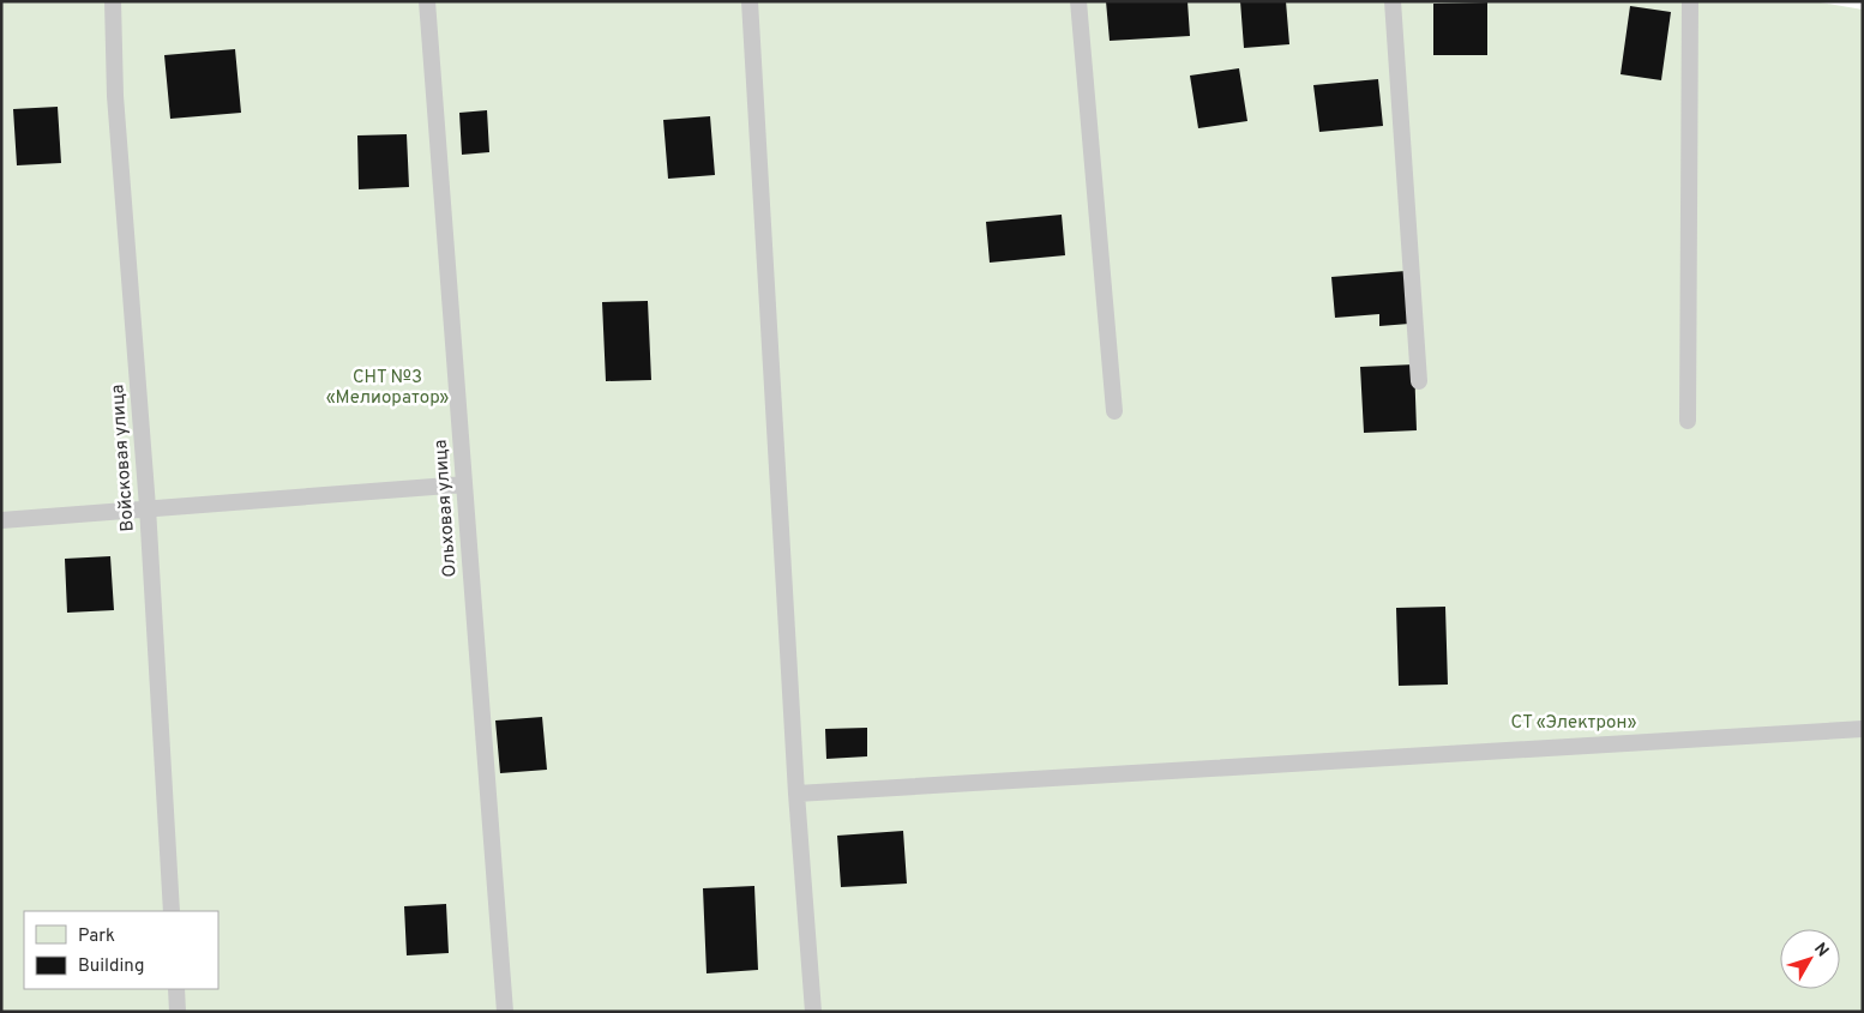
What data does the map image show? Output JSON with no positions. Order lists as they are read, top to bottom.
{
  "streets": {
    "lane": ["Войсковая улица", "Ольховая улица"]
  },
  "parks": ["СНТ №3 «Мелиоратор»", "СТ «Электрон»"],
  "legend": ["Park", "Building"],
  "north": "top right"
}
